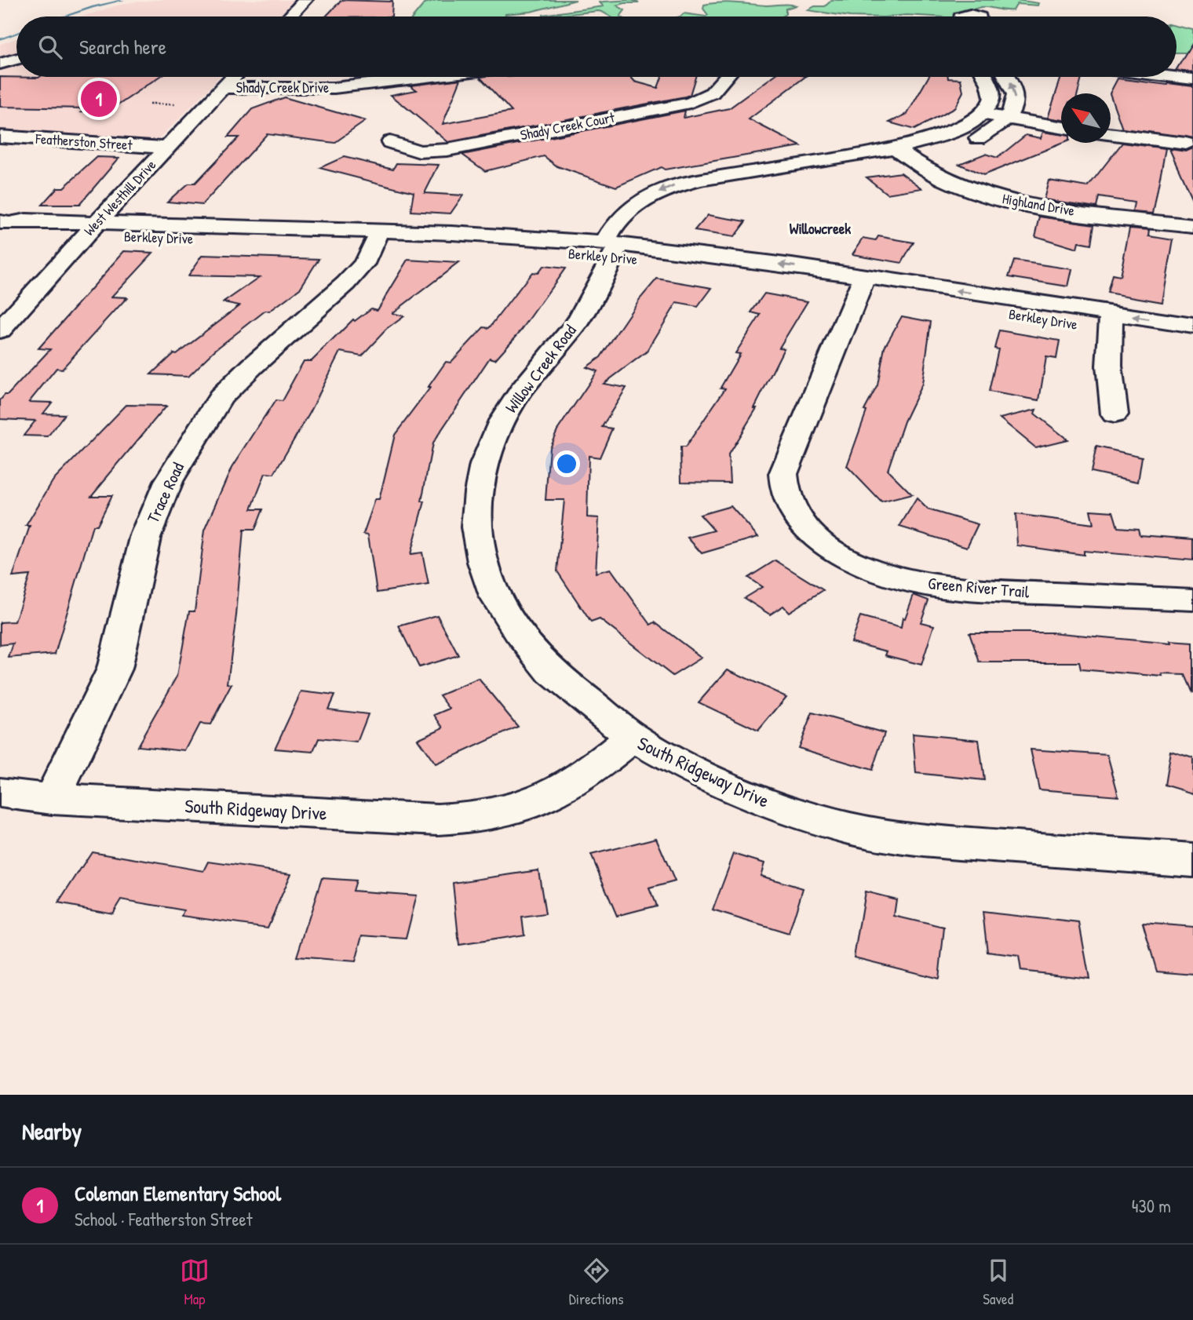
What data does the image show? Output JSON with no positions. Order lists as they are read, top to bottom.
{
  "streets": {
    "street": [
      "Shady Creek Drive",
      "Shady Creek Court",
      "Featherston Street",
      "West Westhill Drive",
      "Highland Drive",
      "Berkley Drive",
      "Willow Creek Road",
      "Trace Road",
      "Green River Trail",
      "South Ridgeway Drive"
    ]
  },
  "crossings": [
    ["Shady Creek Drive", "West Westhill Drive"],
    ["Featherston Street", "West Westhill Drive"],
    ["West Westhill Drive", "Berkley Drive"],
    ["Highland Drive", "Willow Creek Road"],
    ["Berkley Drive", "Willow Creek Road"],
    ["Berkley Drive", "Trace Road"],
    ["Berkley Drive", "Green River Trail"],
    ["Willow Creek Road", "South Ridgeway Drive"],
    ["Trace Road", "South Ridgeway Drive"]
  ],
  "districts": ["Willowcreek"],
  "north": "top left",
  "page": {
    "search": "Search here",
    "pins": "1",
    "heading": "Nearby",
    "list": [
      {
        "mark": "1",
        "name": "Coleman Elementary School",
        "note": "School · Featherston Street",
        "value": "430 m"
      }
    ],
    "nav": ["Map", "Directions", "Saved"]
  }
}
